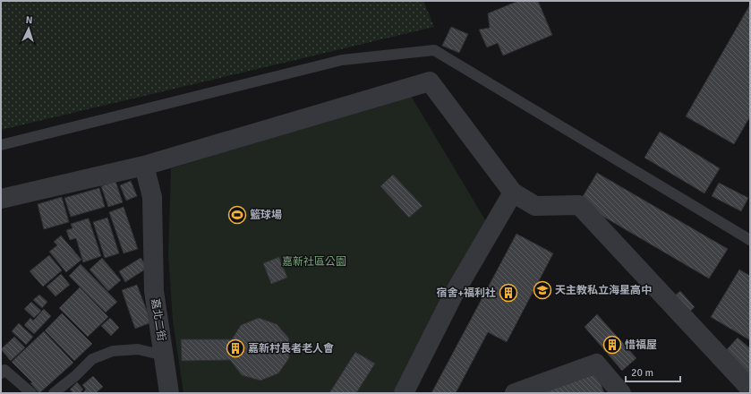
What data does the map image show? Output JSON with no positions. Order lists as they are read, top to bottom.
{
  "streets": {
    "street": ["嘉北二街"]
  },
  "parks": ["嘉新社區公園"],
  "places": {
    "sports": ["籃球場"],
    "school or university": ["天主教私立海星高中"],
    "building": ["宿舍+福利社", "惜福屋", "嘉新村長者老人會"]
  },
  "scale_bar": "20 m",
  "north": "top"
}
